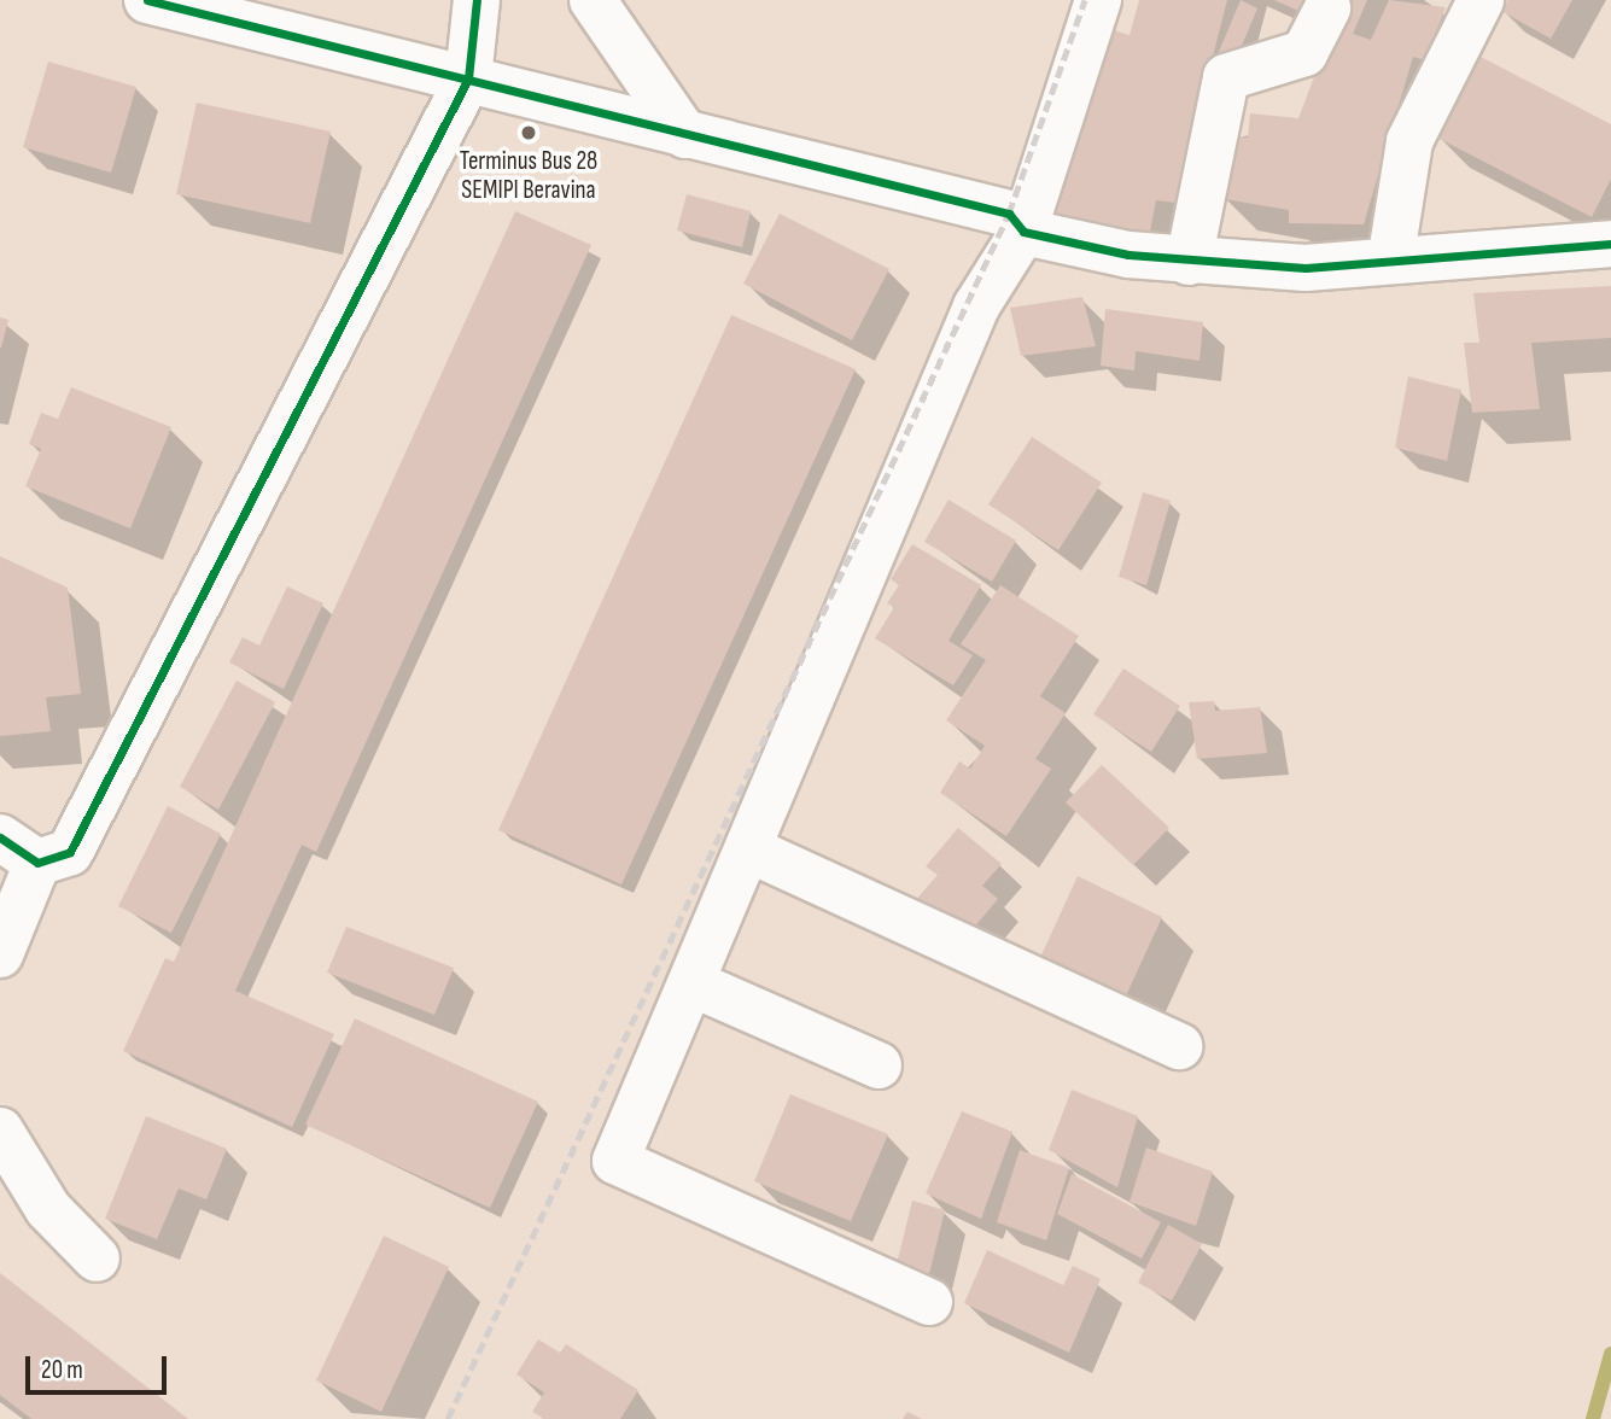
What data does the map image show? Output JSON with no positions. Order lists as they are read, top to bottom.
{
  "places": ["Terminus Bus 28 SEMIPI Beravina"],
  "scale_bar": "20 m"
}
